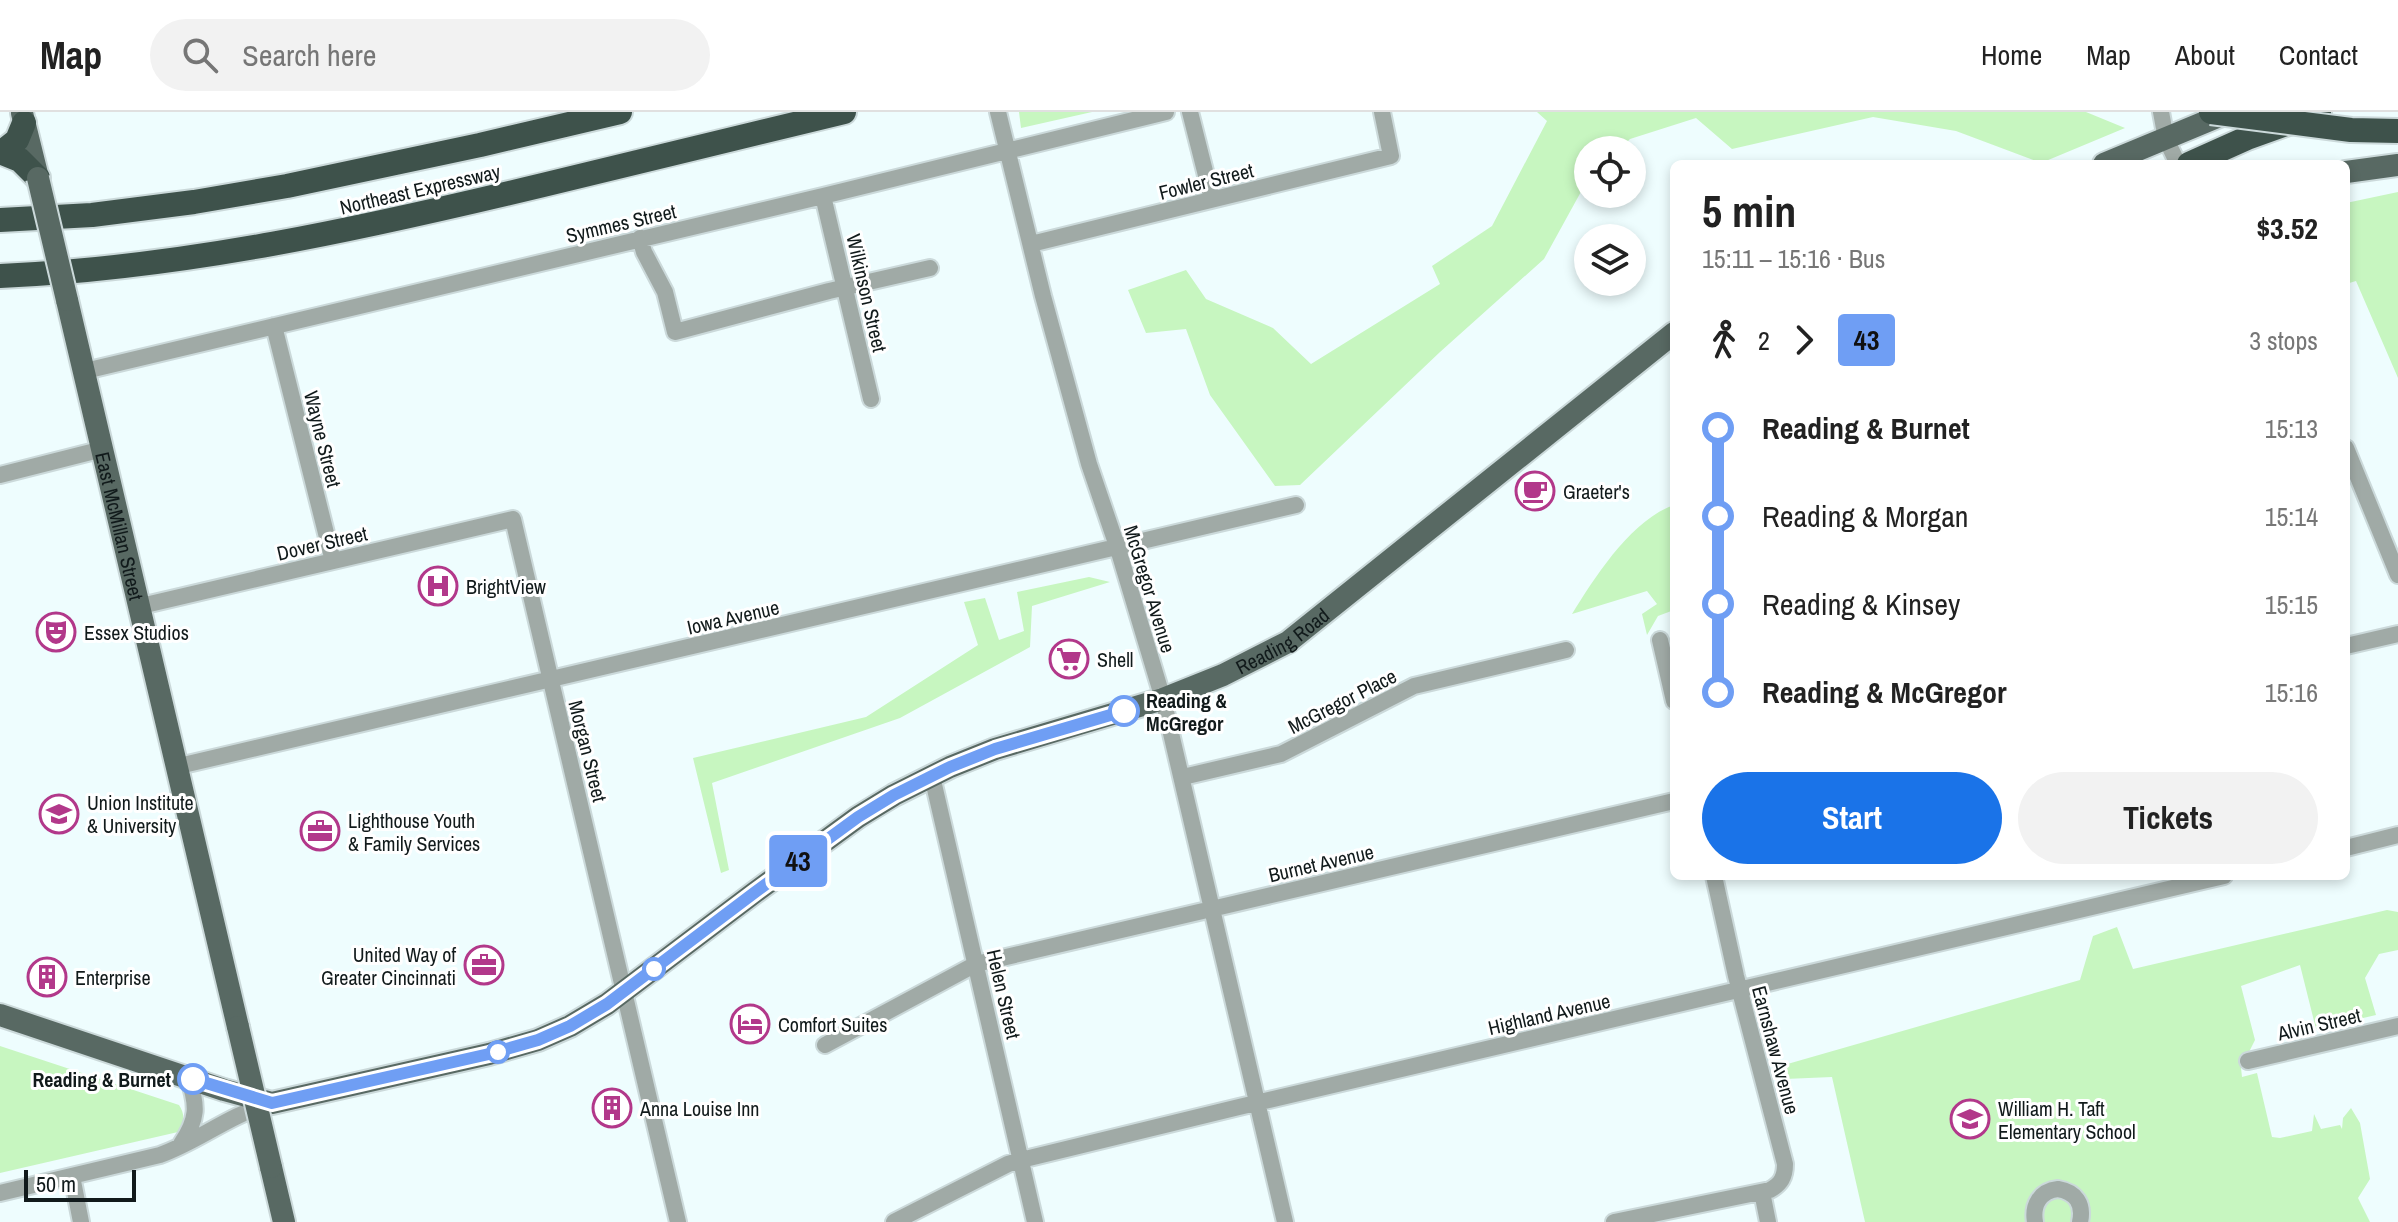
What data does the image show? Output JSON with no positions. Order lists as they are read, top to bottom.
{
  "streets": {
    "highway": ["Northeast Expressway"],
    "main road": ["East McMillan Street", "Reading Road"],
    "street": [
      "Fowler Street",
      "Symmes Street",
      "Wilkinson Street",
      "Wayne Street",
      "Dover Street",
      "McGregor Avenue",
      "Iowa Avenue",
      "McGregor Place",
      "Morgan Street",
      "Burnet Avenue",
      "Helen Street",
      "Highland Avenue",
      "Alvin Street",
      "Earnshaw Avenue"
    ]
  },
  "crossings": [
    ["Fowler Street", "McGregor Avenue"],
    ["Symmes Street", "Wilkinson Street"],
    ["Symmes Street", "Wayne Street"],
    ["Symmes Street", "East McMillan Street"],
    ["Symmes Street", "McGregor Avenue"],
    ["Wayne Street", "Dover Street"],
    ["East McMillan Street", "Dover Street"],
    ["East McMillan Street", "Iowa Avenue"],
    ["Dover Street", "Morgan Street"],
    ["McGregor Avenue", "Iowa Avenue"],
    ["McGregor Avenue", "Reading Road"],
    ["McGregor Avenue", "McGregor Place"],
    ["McGregor Avenue", "Burnet Avenue"],
    ["McGregor Avenue", "Highland Avenue"],
    ["Iowa Avenue", "Morgan Street"],
    ["Reading Road", "Morgan Street"],
    ["Reading Road", "Helen Street"],
    ["Burnet Avenue", "Helen Street"],
    ["Helen Street", "Highland Avenue"],
    ["Highland Avenue", "Earnshaw Avenue"]
  ],
  "places": {
    "cafe": ["Graeter's"],
    "hospital": ["BrightView"],
    "theatre": ["Essex Studios"],
    "supermarket": ["Shell"],
    "other": ["Reading & McGregor", "Reading & Burnet"],
    "school or university": ["Union Institute & University", "William H. Taft Elementary School"],
    "office": ["Lighthouse Youth & Family Services", "United Way of Greater Cincinnati"],
    "building": ["Enterprise", "Anna Louise Inn"],
    "hotel": ["Comfort Suites"]
  },
  "lines": ["bus line 43"],
  "scale_bar": "50 m",
  "page": {
    "header": "Map",
    "search": "Search here",
    "nav": [
      "Home",
      "Map",
      "About",
      "Contact"
    ],
    "on_map": "43",
    "heading": ["5 min", "15:11 – 15:16 · Bus", "$3.52"],
    "legs": ["2", "43", "3 stops"],
    "list": [
      {
        "name": "Reading & Burnet",
        "value": "15:13"
      },
      {
        "name": "Reading & Morgan",
        "value": "15:14"
      },
      {
        "name": "Reading & Kinsey",
        "value": "15:15"
      },
      {
        "name": "Reading & McGregor",
        "value": "15:16"
      }
    ],
    "buttons": ["Start", "Tickets"],
    "scale": "50 m"
  }
}
